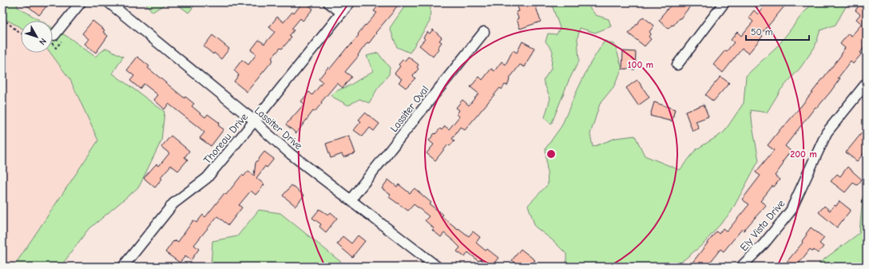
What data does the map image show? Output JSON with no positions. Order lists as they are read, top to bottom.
{
  "streets": {
    "street": [
      "Lassiter Oval",
      "Lassiter Drive",
      "Thoreau Drive",
      "Ely Vista Drive"
    ]
  },
  "crossings": [
    ["Lassiter Oval", "Lassiter Drive"],
    ["Lassiter Drive", "Thoreau Drive"]
  ],
  "scale_bar": "50 m",
  "north": "bottom right",
  "rings": ["100 m", "200 m"]
}
